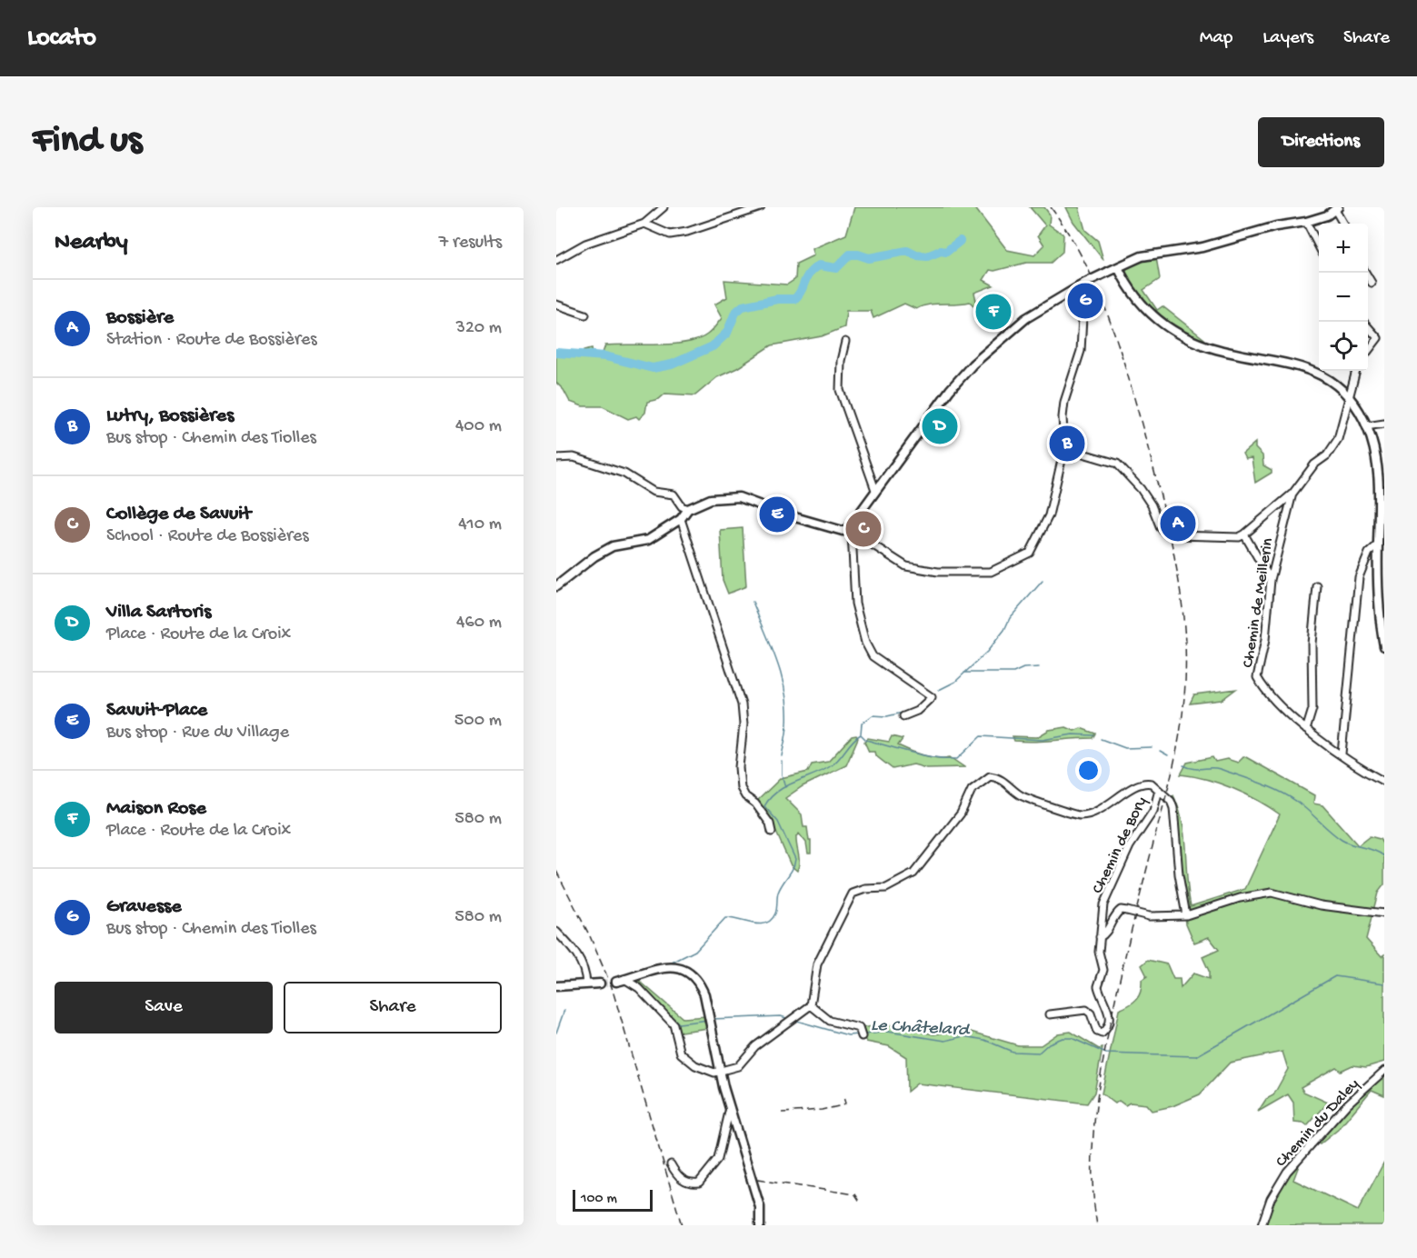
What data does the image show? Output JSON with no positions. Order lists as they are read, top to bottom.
{
  "streets": {
    "street": ["Chemin de Meillerin", "Chemin de Bory", "Chemin du Daley"]
  },
  "water": ["Le Châtelard"],
  "scale_bar": "100 m",
  "page": {
    "header": "Locato",
    "nav": ["Map", "Layers", "Share"],
    "buttons": [
      "Directions",
      ["Save", "Share"]
    ],
    "title": "Find us",
    "heading": ["Nearby", "7 results"],
    "map_buttons": ["+", "−"],
    "list": [
      {
        "mark": "A",
        "name": "Bossière",
        "note": "Station · Route de Bossières",
        "value": "320 m"
      },
      {
        "mark": "B",
        "name": "Lutry, Bossières",
        "note": "Bus stop · Chemin des Tiolles",
        "value": "400 m"
      },
      {
        "mark": "C",
        "name": "Collège de Savuit",
        "note": "School · Route de Bossières",
        "value": "410 m"
      },
      {
        "mark": "D",
        "name": "Villa Sartoris",
        "note": "Place · Route de la Croix",
        "value": "460 m"
      },
      {
        "mark": "E",
        "name": "Savuit-Place",
        "note": "Bus stop · Rue du Village",
        "value": "500 m"
      },
      {
        "mark": "F",
        "name": "Maison Rose",
        "note": "Place · Route de la Croix",
        "value": "580 m"
      },
      {
        "mark": "G",
        "name": "Gravesse",
        "note": "Bus stop · Chemin des Tiolles",
        "value": "580 m"
      }
    ],
    "pins": [
      "G",
      "F",
      "D",
      "B",
      "E",
      "A",
      "C"
    ],
    "scale": "100 m"
  }
}
